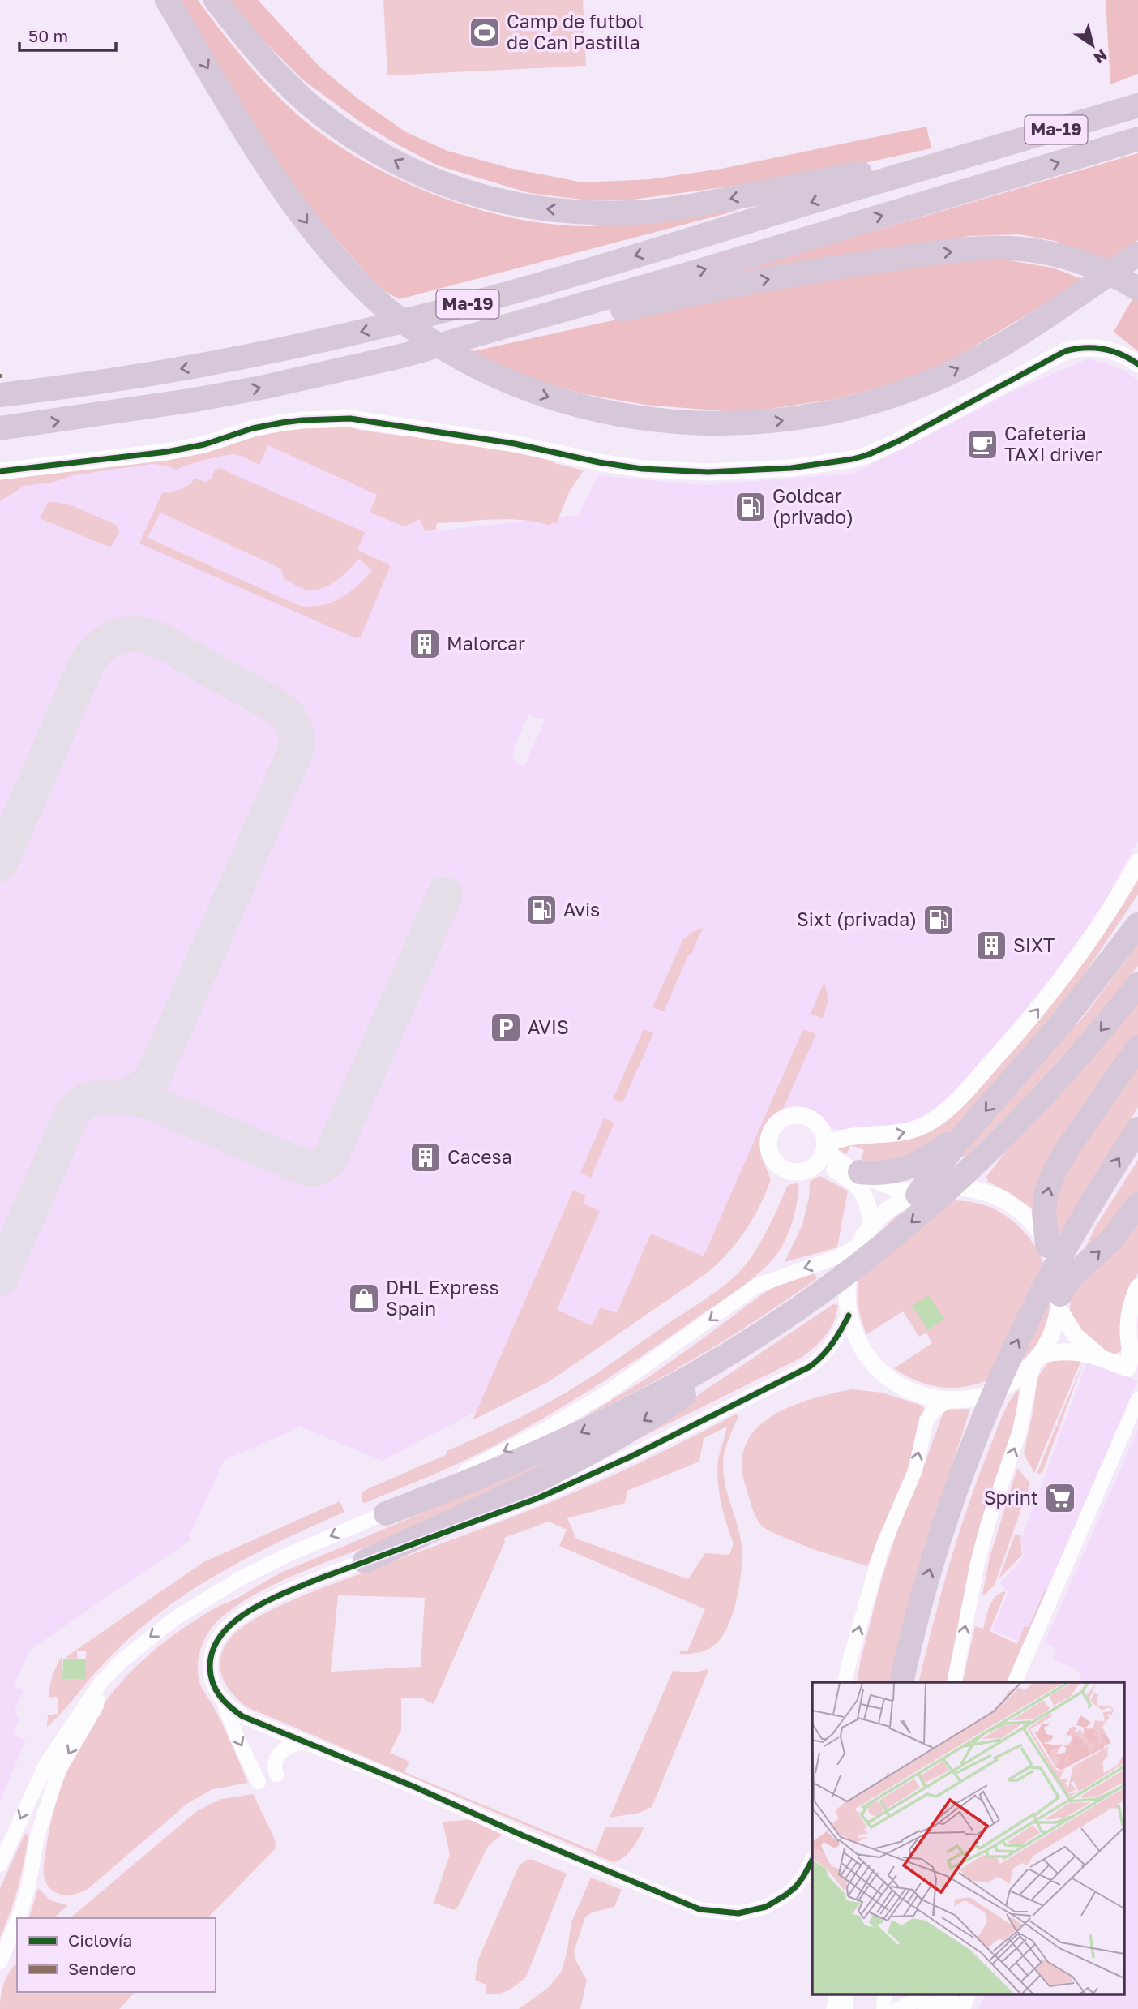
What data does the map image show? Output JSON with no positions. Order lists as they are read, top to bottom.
{
  "streets": {
    "highway": ["Ma-19"]
  },
  "places": {
    "sports": ["Camp de futbol de Can Pastilla"],
    "cafe": ["Cafeteria TAXI driver"],
    "fuel station": ["Goldcar (privado)", "Avis", "Sixt (privada)"],
    "building": ["Malorcar", "SIXT", "Cacesa"],
    "parking": ["AVIS"],
    "shop": ["DHL Express Spain"],
    "supermarket": ["Sprint"]
  },
  "legend": ["Ciclovía", "Sendero"],
  "scale_bar": "50 m",
  "north": "bottom right"
}
